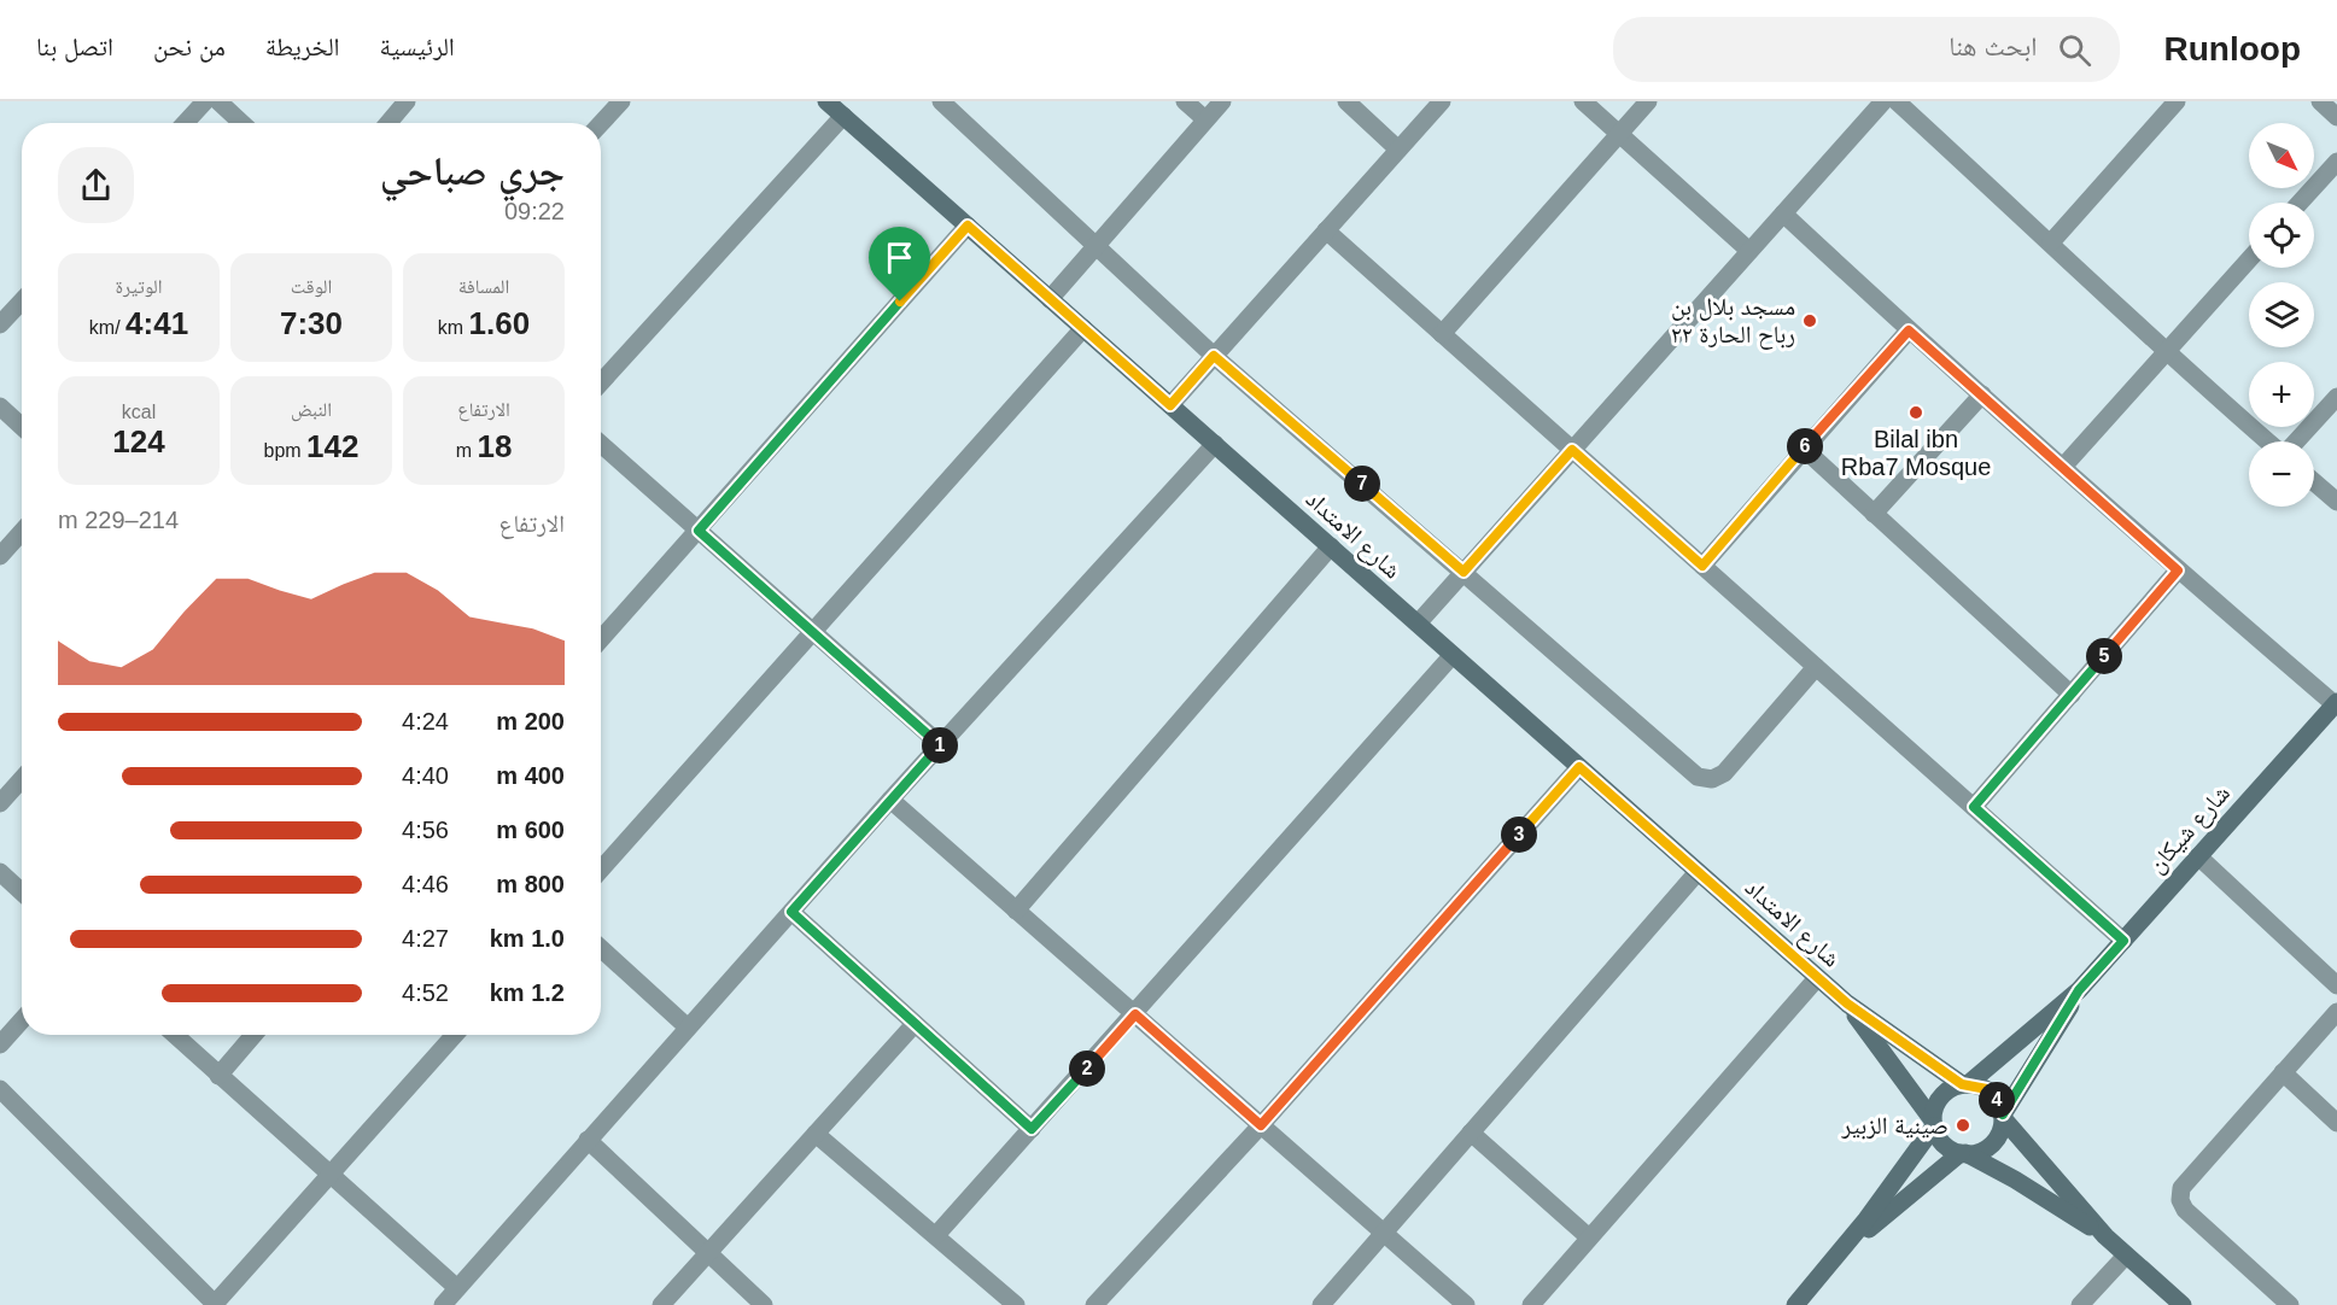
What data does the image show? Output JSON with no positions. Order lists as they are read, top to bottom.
{
  "streets": {
    "street": ["شارع الامتداد", "شارع شيكان"]
  },
  "crossings": [
    ["شارع الامتداد", "شارع شيكان"]
  ],
  "places": ["مسجد بلال بن رباح الحارة ٢٢", "Bilal ibn Rba7 Mosque", "صينية الزبير"],
  "north": "bottom right",
  "page": {
    "header": "Runloop",
    "search": "ابحث هنا",
    "nav": [
      "الرئيسية",
      "الخريطة",
      "من نحن",
      "اتصل بنا"
    ],
    "map_buttons": ["+", "−"],
    "heading": ["جري صباحي", "09:22"],
    "stats": [
      ["المسافة", "1.60 km"],
      ["الوقت", "7:30"],
      ["الوتيرة", "4:41 /km"],
      ["الارتفاع", "18 m"],
      ["النبض", "142 bpm"],
      ["kcal", "124"]
    ],
    "pins": [
      "6",
      "7",
      "5",
      "1",
      "3",
      "2",
      "4"
    ],
    "chart": ["الارتفاع", "214–229 m"],
    "list": [
      {
        "name": "200 m",
        "note": "4:24"
      },
      {
        "name": "400 m",
        "note": "4:40"
      },
      {
        "name": "600 m",
        "note": "4:56"
      },
      {
        "name": "800 m",
        "note": "4:46"
      },
      {
        "name": "1.0 km",
        "note": "4:27"
      },
      {
        "name": "1.2 km",
        "note": "4:52"
      }
    ]
  }
}
